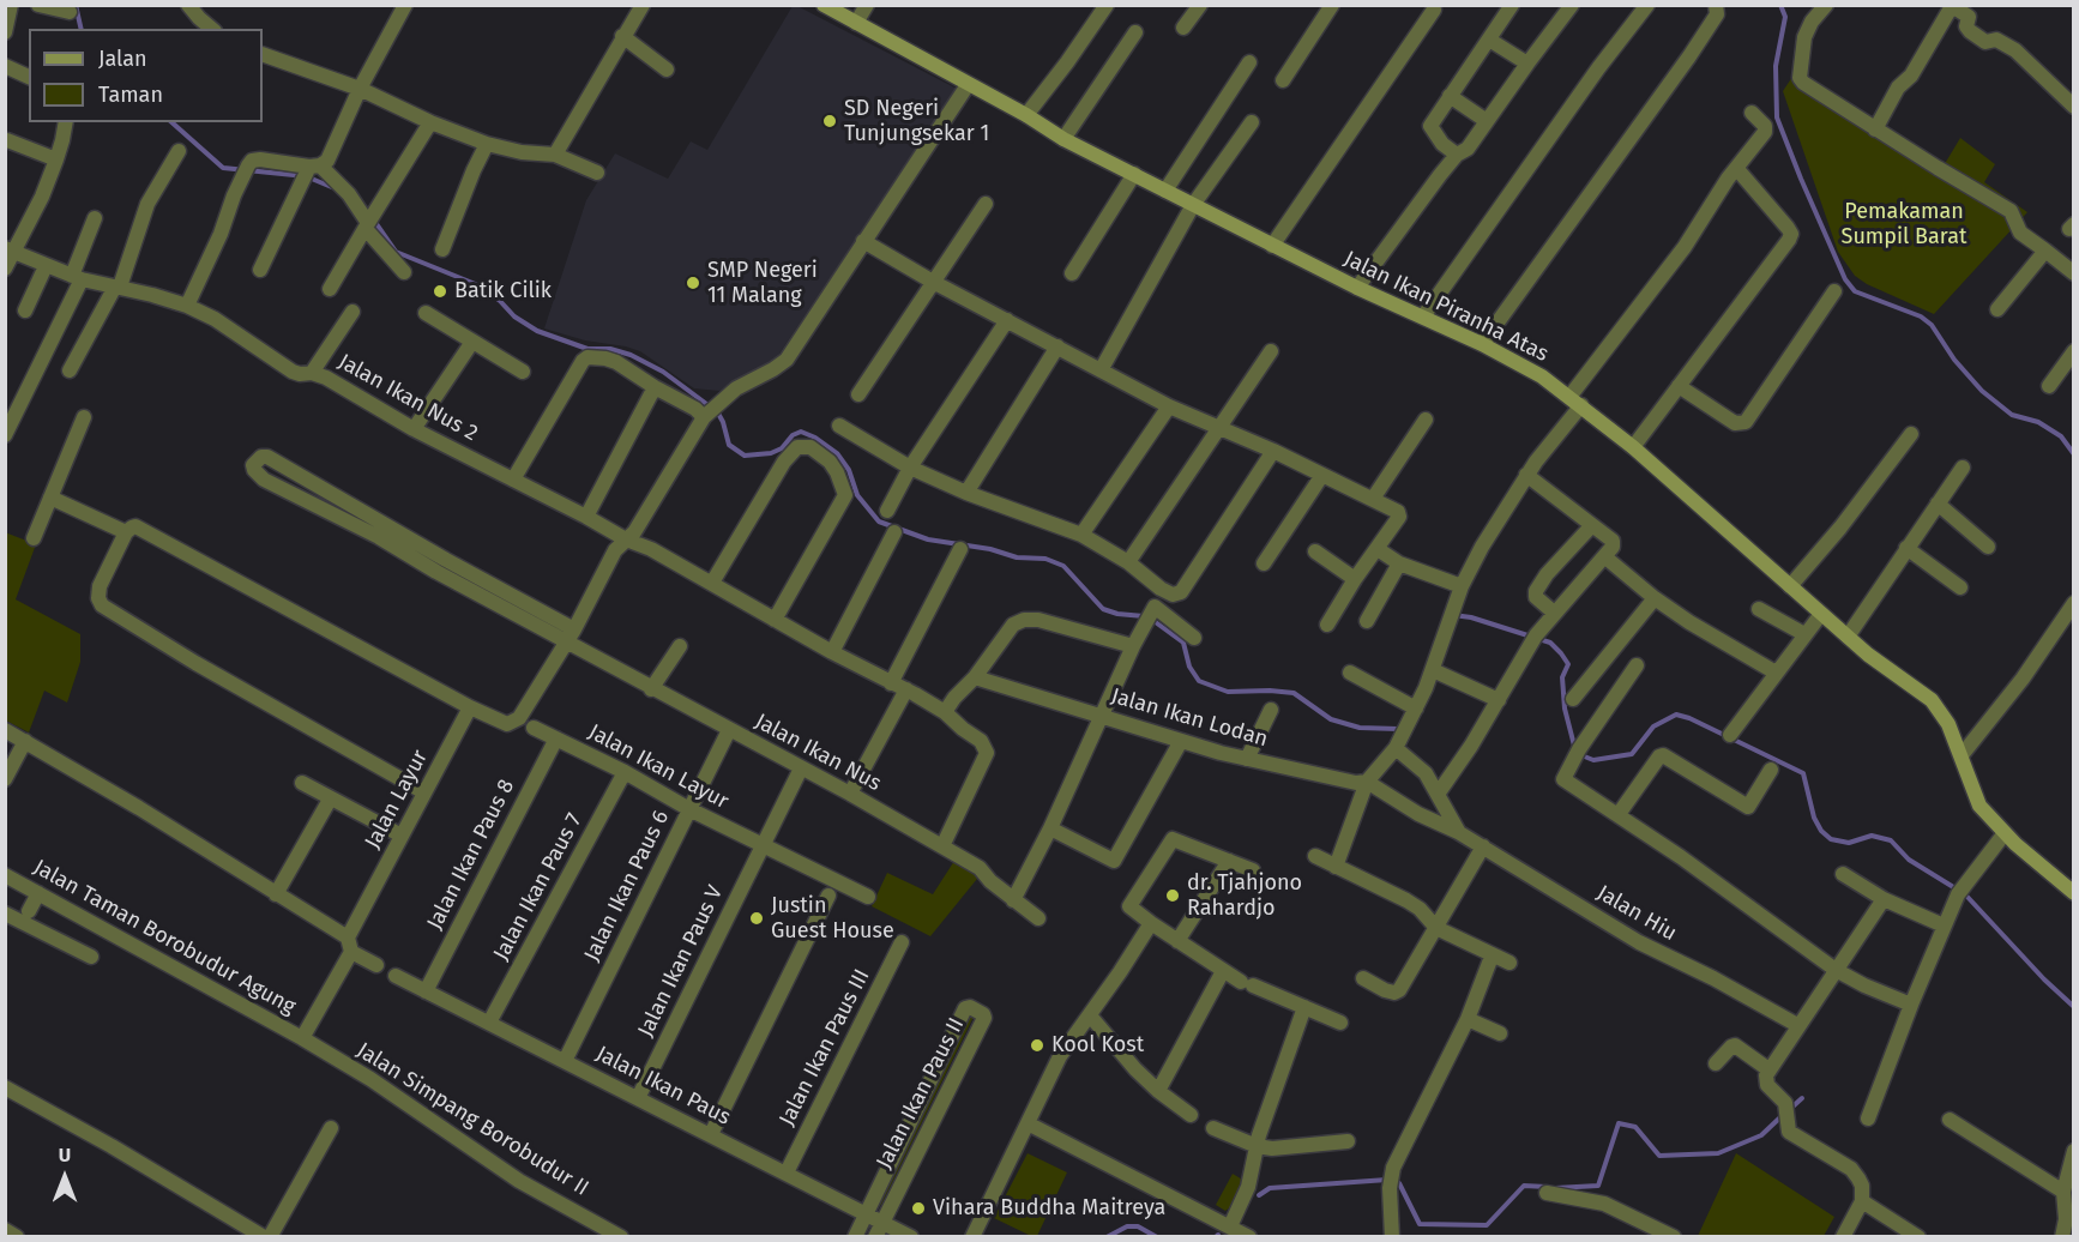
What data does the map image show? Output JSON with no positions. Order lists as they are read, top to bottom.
{
  "streets": {
    "street": [
      "Jalan Ikan Piranha Atas",
      "Jalan Ikan Nus 2",
      "Jalan Ikan Lodan",
      "Jalan Ikan Nus",
      "Jalan Ikan Layur",
      "Jalan Layur",
      "Jalan Ikan Paus 8",
      "Jalan Ikan Paus 6",
      "Jalan Ikan Paus 7",
      "Jalan Hiu",
      "Jalan Taman Borobudur Agung",
      "Jalan Ikan Paus V",
      "Jalan Ikan Paus III",
      "Jalan Ikan Paus",
      "Jalan Ikan Paus II",
      "Jalan Simpang Borobudur II"
    ]
  },
  "crossings": [
    ["Jalan Ikan Lodan", "Jalan Hiu"],
    ["Jalan Ikan Nus", "Jalan Ikan Paus 6"],
    ["Jalan Ikan Nus", "Jalan Ikan Paus V"],
    ["Jalan Ikan Layur", "Jalan Ikan Paus 8"],
    ["Jalan Ikan Layur", "Jalan Ikan Paus 6"],
    ["Jalan Ikan Layur", "Jalan Ikan Paus 7"],
    ["Jalan Ikan Layur", "Jalan Ikan Paus V"],
    ["Jalan Layur", "Jalan Taman Borobudur Agung"],
    ["Jalan Layur", "Jalan Simpang Borobudur II"],
    ["Jalan Ikan Paus 8", "Jalan Ikan Paus"],
    ["Jalan Ikan Paus 6", "Jalan Ikan Paus"],
    ["Jalan Ikan Paus 7", "Jalan Ikan Paus"],
    ["Jalan Taman Borobudur Agung", "Jalan Simpang Borobudur II"],
    ["Jalan Ikan Paus V", "Jalan Ikan Paus"],
    ["Jalan Ikan Paus III", "Jalan Ikan Paus"],
    ["Jalan Ikan Paus", "Jalan Ikan Paus II"]
  ],
  "parks": ["Pemakaman Sumpil Barat"],
  "places": [
    "SD Negeri Tunjungsekar 1",
    "SMP Negeri 11 Malang",
    "Batik Cilik",
    "dr. Tjahjono Rahardjo",
    "Justin Guest House",
    "Kool Kost",
    "Vihara Buddha Maitreya"
  ],
  "legend": ["Jalan", "Taman"],
  "north": "top"
}
